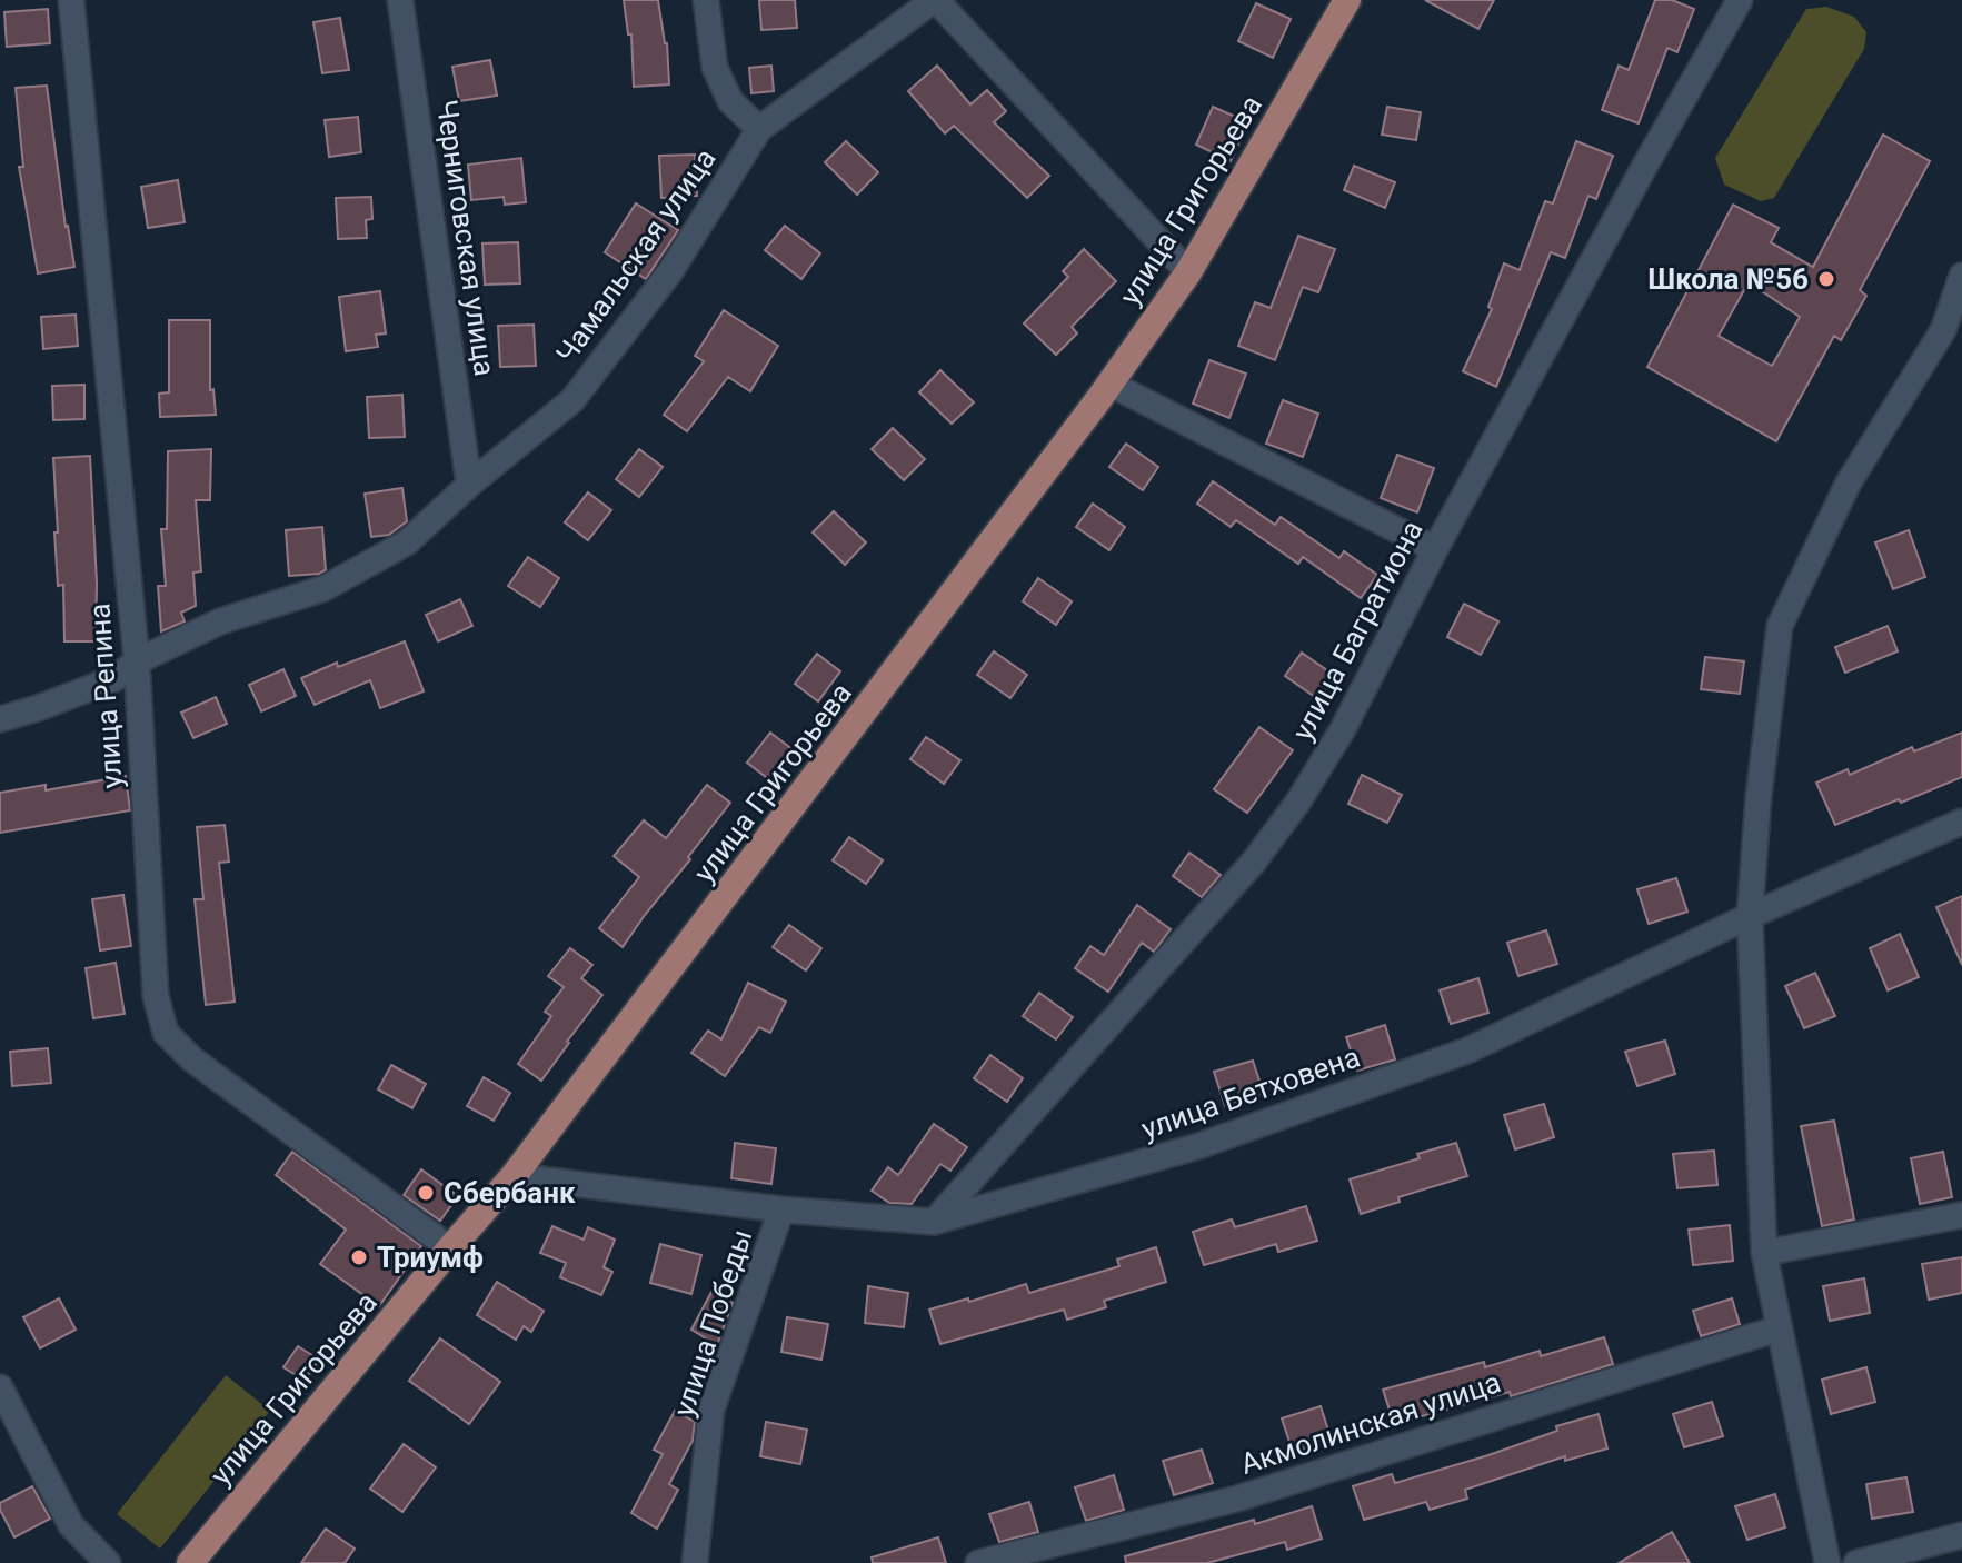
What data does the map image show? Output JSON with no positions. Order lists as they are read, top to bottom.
{
  "streets": {
    "main road": ["улица Григорьева"],
    "street": [
      "Черниговская улица",
      "Чамальская улица",
      "улица Багратиона",
      "улица Репина",
      "улица Бетховена",
      "улица Победы",
      "Акмолинская улица"
    ]
  },
  "crossings": [
    ["улица Григорьева", "улица Репина"],
    ["улица Григорьева", "улица Бетховена"],
    ["Черниговская улица", "Чамальская улица"],
    ["Чамальская улица", "улица Репина"],
    ["улица Багратиона", "улица Бетховена"],
    ["улица Бетховена", "улица Победы"]
  ],
  "places": ["Школа №56", "Сбербанк", "Триумф"]
}
